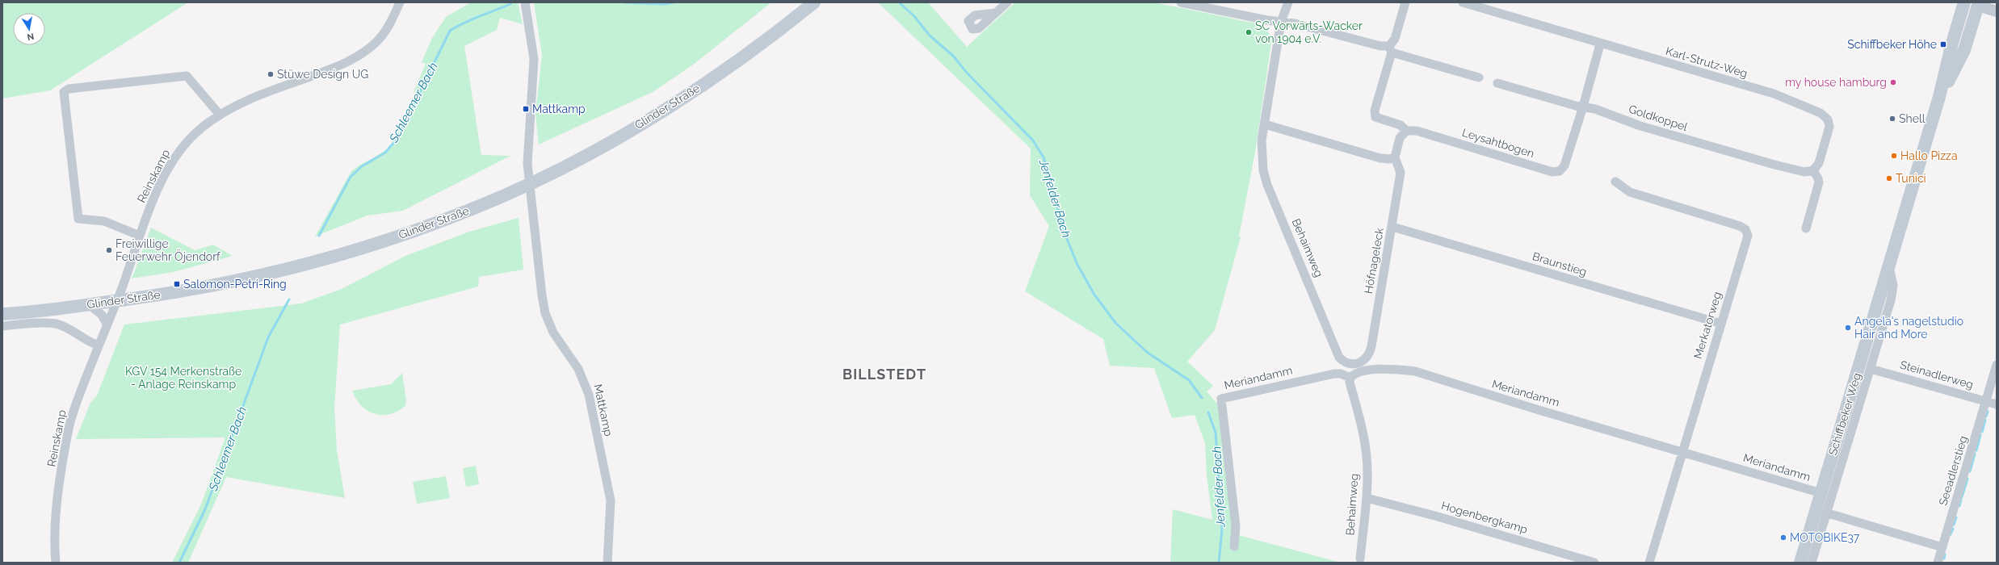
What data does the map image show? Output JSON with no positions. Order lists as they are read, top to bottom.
{
  "streets": {
    "main road": ["Glinder Straße", "Schiffbeker Weg"],
    "street": [
      "Karl-Strutz-Weg",
      "Goldkoppel",
      "Leysahtbogen",
      "Reinskamp",
      "Behaimweg",
      "Höfnageleck",
      "Braunstieg",
      "Merkatorweg",
      "Steinadlerweg",
      "Meriandamm",
      "Mattkamp",
      "Seeadlerstieg",
      "Hogenbergkamp"
    ]
  },
  "crossings": [
    ["Karl-Strutz-Weg", "Goldkoppel"],
    ["Karl-Strutz-Weg", "Leysahtbogen"],
    ["Glinder Straße", "Reinskamp"],
    ["Glinder Straße", "Mattkamp"],
    ["Goldkoppel", "Leysahtbogen"],
    ["Behaimweg", "Höfnageleck"],
    ["Behaimweg", "Meriandamm"],
    ["Behaimweg", "Hogenbergkamp"],
    ["Höfnageleck", "Braunstieg"],
    ["Braunstieg", "Merkatorweg"],
    ["Merkatorweg", "Meriandamm"],
    ["Steinadlerweg", "Schiffbeker Weg"],
    ["Steinadlerweg", "Seeadlerstieg"],
    ["Meriandamm", "Schiffbeker Weg"]
  ],
  "districts": ["BILLSTEDT"],
  "water": ["Schleemer Bach", "Jenfelder Bach"],
  "parks": ["KGV 154 Merkenstraße - Anlage Reinskamp"],
  "places": {
    "other": [
      "SC Vorwärts-Wacker von 1904 e.V.",
      "Stüwe Design UG",
      "my house hamburg",
      "Shell",
      "Hallo Pizza",
      "Tunici",
      "Freiwillige Feuerwehr Öjendorf",
      "Angela's nagelstudio Hair and More",
      "MOTOBIKE37"
    ],
    "transit": ["Schiffbeker Höhe", "Mattkamp", "Salomon-Petri-Ring"]
  },
  "north": "bottom"
}
